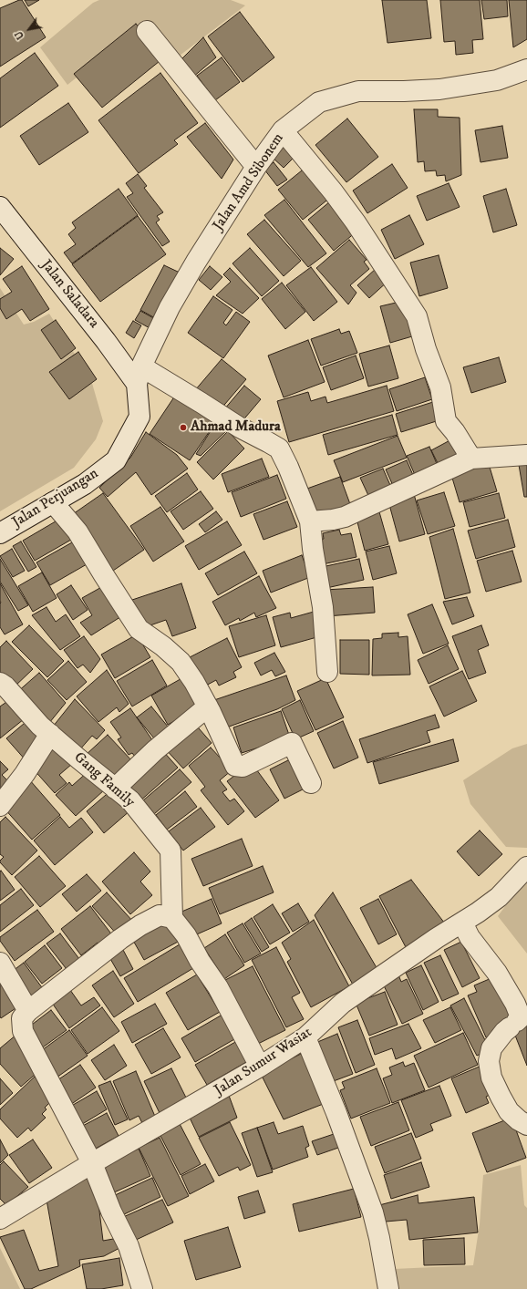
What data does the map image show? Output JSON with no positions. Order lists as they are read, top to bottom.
{
  "streets": {
    "street": [
      "Jalan Amd Sibonem",
      "Jalan Saladara",
      "Jalan Perjuangan",
      "Gang Family",
      "Jalan Sumur Wasiat"
    ]
  },
  "crossings": [
    ["Jalan Amd Sibonem", "Jalan Saladara"],
    ["Jalan Amd Sibonem", "Jalan Perjuangan"],
    ["Jalan Saladara", "Jalan Perjuangan"]
  ],
  "places": ["Ahmad Madura"],
  "north": "bottom left"
}
